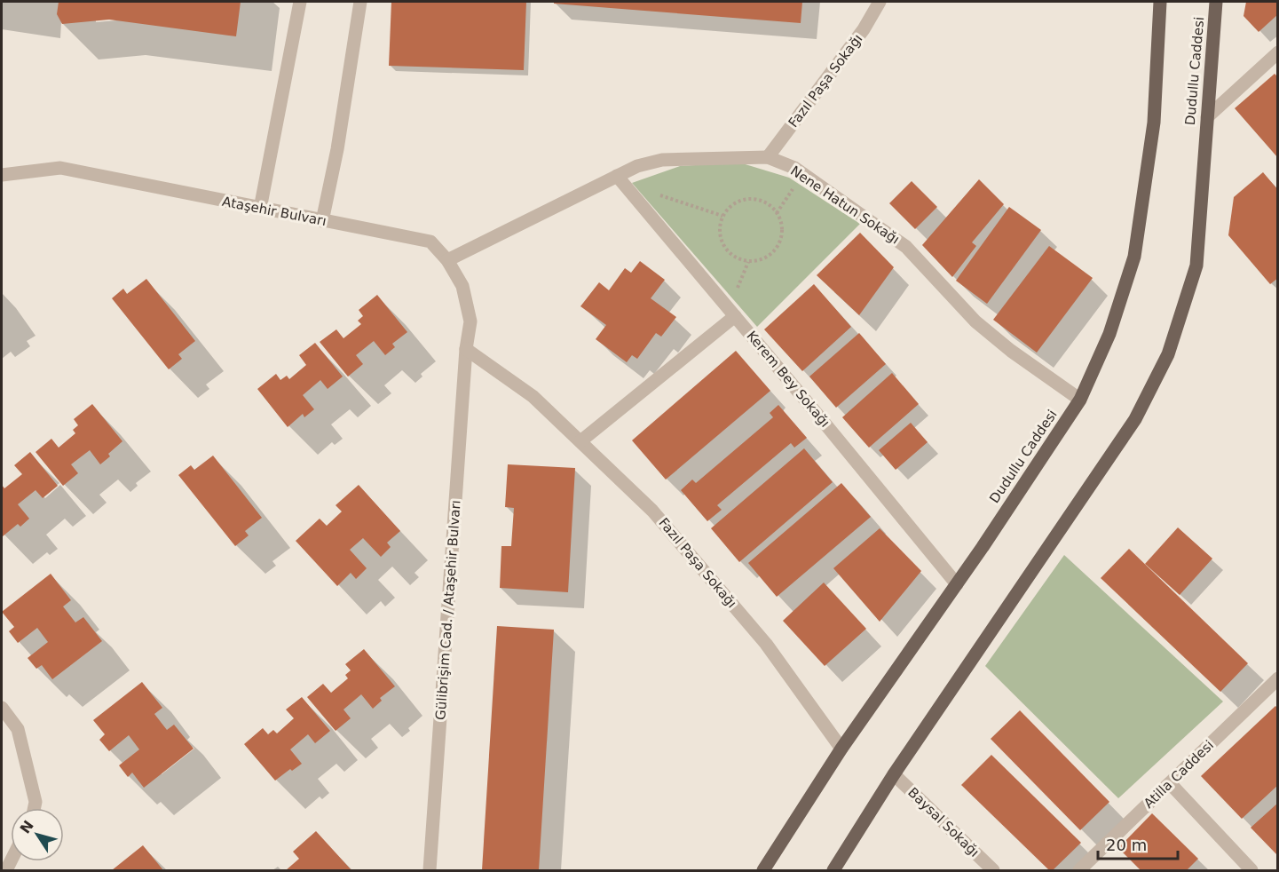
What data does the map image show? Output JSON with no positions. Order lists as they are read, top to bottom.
{
  "streets": {
    "main road": ["Dudullu Caddesi"],
    "street": [
      "Fazıl Paşa Sokağı",
      "Nene Hatun Sokağı",
      "Ataşehir Bulvarı",
      "Kerem Bey Sokağı",
      "Gülibrişim Cad. / Ataşehir Bulvarı",
      "Atilla Caddesi",
      "Baysal Sokağı"
    ]
  },
  "crossings": [
    ["Dudullu Caddesi", "Fazıl Paşa Sokağı"],
    ["Dudullu Caddesi", "Nene Hatun Sokağı"],
    ["Dudullu Caddesi", "Kerem Bey Sokağı"],
    ["Dudullu Caddesi", "Baysal Sokağı"],
    ["Fazıl Paşa Sokağı", "Nene Hatun Sokağı"],
    ["Fazıl Paşa Sokağı", "Ataşehir Bulvarı"],
    ["Fazıl Paşa Sokağı", "Gülibrişim Cad. / Ataşehir Bulvarı"],
    ["Nene Hatun Sokağı", "Ataşehir Bulvarı"],
    ["Nene Hatun Sokağı", "Kerem Bey Sokağı"],
    ["Ataşehir Bulvarı", "Gülibrişim Cad. / Ataşehir Bulvarı"]
  ],
  "scale_bar": "20 m",
  "north": "top left"
}
